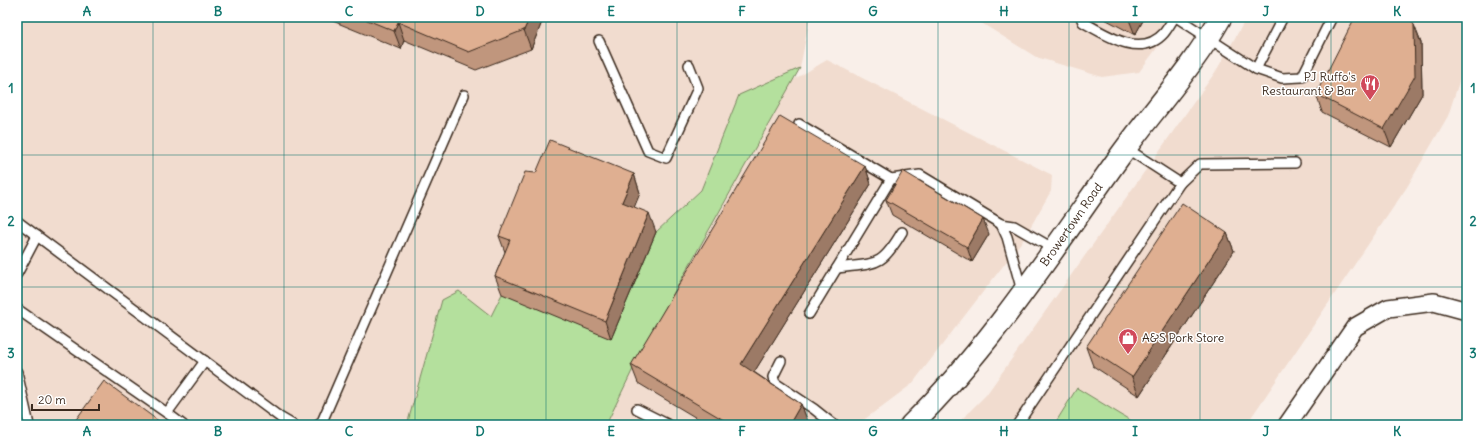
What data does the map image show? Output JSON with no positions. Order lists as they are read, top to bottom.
{
  "streets": {
    "street": ["Browertown Road"]
  },
  "places": {
    "restaurant": ["PJ Ruffo's Restaurant & Bar"],
    "shop": ["A&S Pork Store"]
  },
  "scale_bar": "20 m",
  "grid": {
    "columns": [
      "A",
      "B",
      "C",
      "D",
      "E",
      "F",
      "G",
      "H",
      "I",
      "J",
      "K"
    ],
    "rows": ["1", "2", "3"]
  }
}
